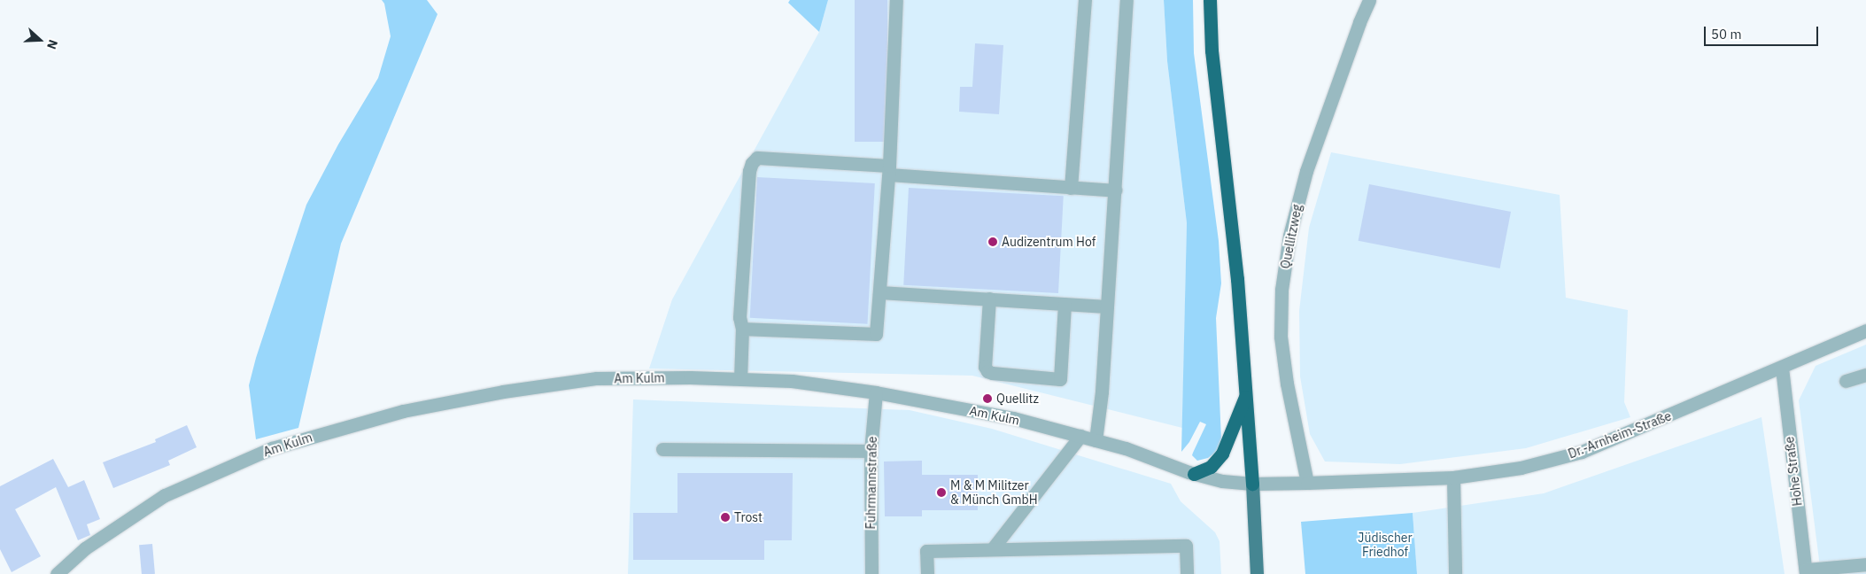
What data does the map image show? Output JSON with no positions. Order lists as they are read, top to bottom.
{
  "streets": {
    "street": [
      "Quellitzweg",
      "Am Kulm",
      "Dr.-Arnheim-Straße",
      "Hohe Straße",
      "Fuhrmannstraße"
    ]
  },
  "crossings": [
    ["Quellitzweg", "Dr.-Arnheim-Straße"],
    ["Am Kulm", "Dr.-Arnheim-Straße"],
    ["Am Kulm", "Fuhrmannstraße"],
    ["Dr.-Arnheim-Straße", "Hohe Straße"]
  ],
  "parks": ["Jüdischer Friedhof"],
  "places": [
    "Audizentrum Hof",
    "Quellitz",
    "M & M Militzer & Münch GmbH",
    "Trost"
  ],
  "scale_bar": "50 m",
  "north": "right"
}
